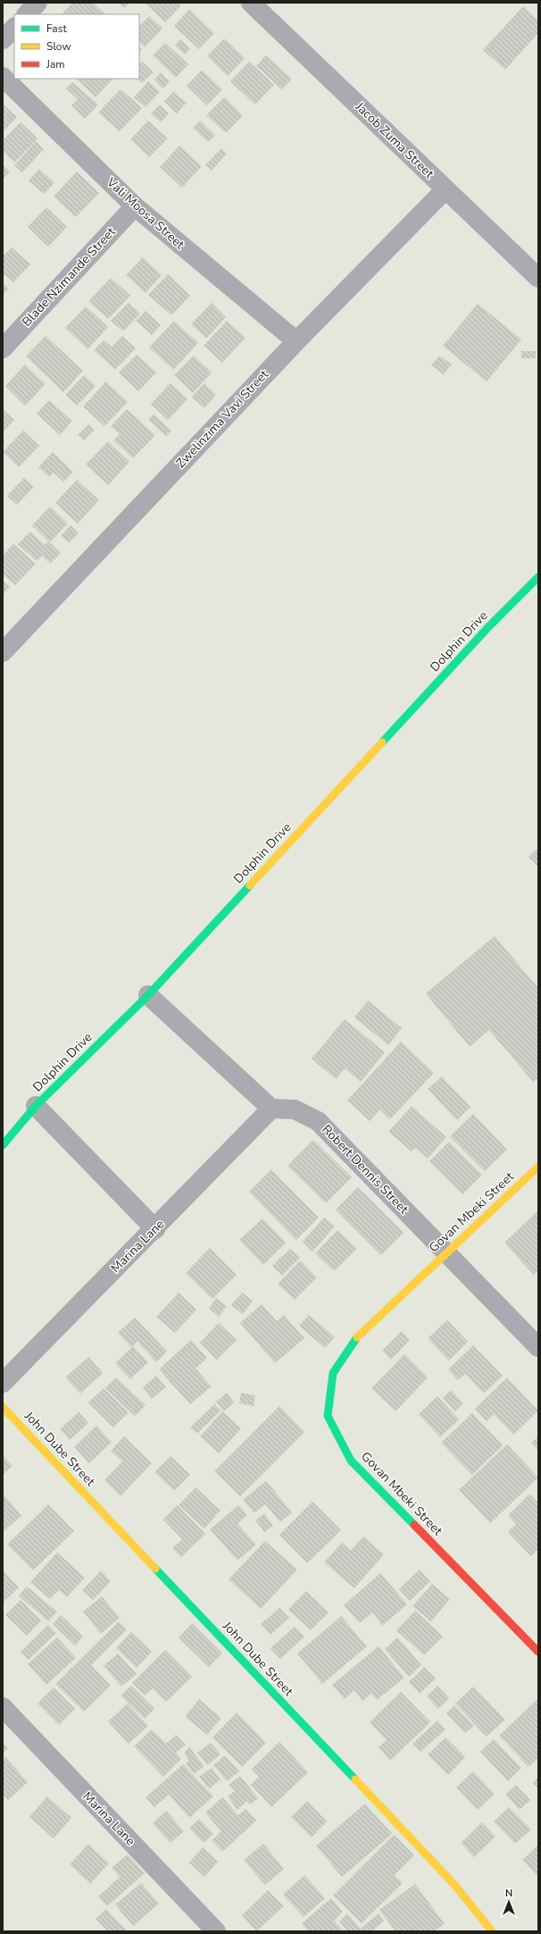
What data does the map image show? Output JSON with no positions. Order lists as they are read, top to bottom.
{
  "streets": {
    "street": [
      "Jacob Zuma Street",
      "Vali Moosa Street",
      "Blade Nzimande Street",
      "Zwelinzima Vavi Street",
      "Dolphin Drive",
      "Robert Dennis Street",
      "Govan Mbeki Street",
      "Marina Lane",
      "John Dube Street"
    ]
  },
  "crossings": [
    ["Jacob Zuma Street", "Zwelinzima Vavi Street"],
    ["Vali Moosa Street", "Blade Nzimande Street"],
    ["Vali Moosa Street", "Zwelinzima Vavi Street"],
    ["Robert Dennis Street", "Govan Mbeki Street"],
    ["Robert Dennis Street", "Marina Lane"]
  ],
  "legend": ["Fast", "Slow", "Jam"],
  "north": "top"
}
